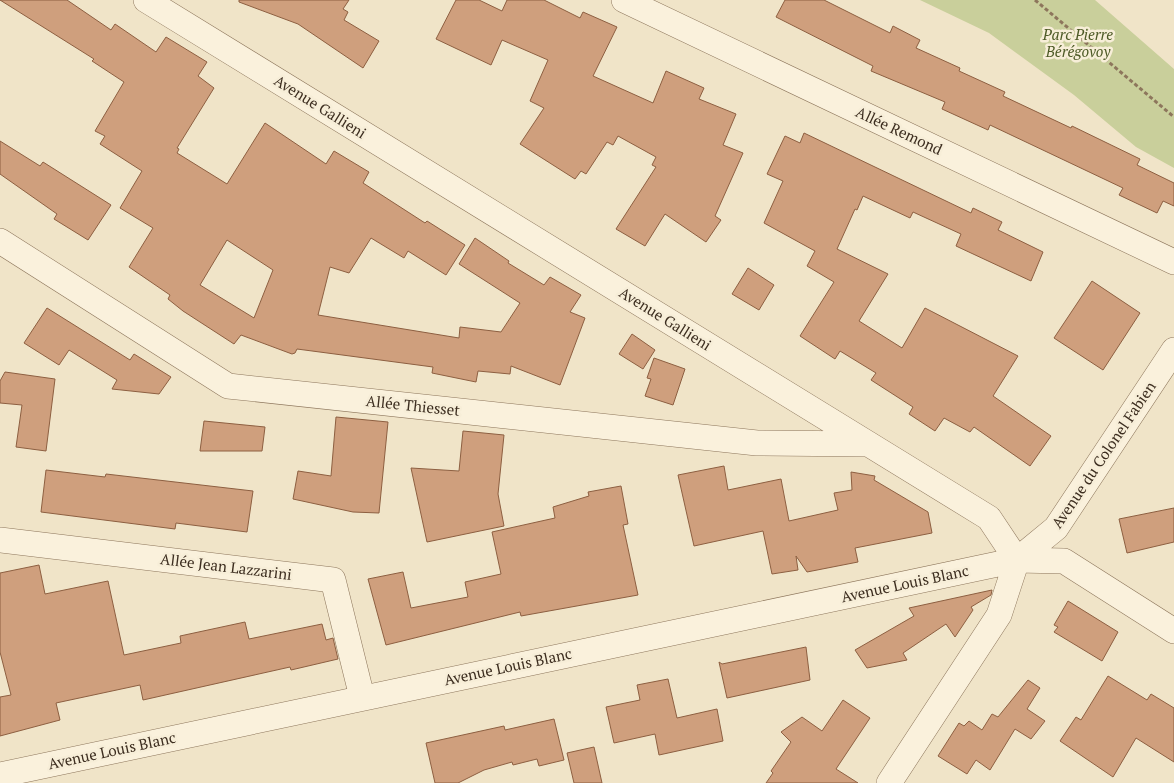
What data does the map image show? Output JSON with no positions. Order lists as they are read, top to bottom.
{
  "streets": {
    "street": [
      "Avenue Gallieni",
      "Allée Remond",
      "Allée Thiesset",
      "Avenue du Colonel Fabien",
      "Allée Jean Lazzarini",
      "Avenue Louis Blanc"
    ]
  },
  "crossings": [
    ["Avenue Gallieni", "Allée Thiesset"],
    ["Avenue Gallieni", "Avenue du Colonel Fabien"],
    ["Avenue Gallieni", "Avenue Louis Blanc"],
    ["Avenue du Colonel Fabien", "Avenue Louis Blanc"],
    ["Allée Jean Lazzarini", "Avenue Louis Blanc"]
  ],
  "parks": ["Parc Pierre Bérégovoy"]
}
